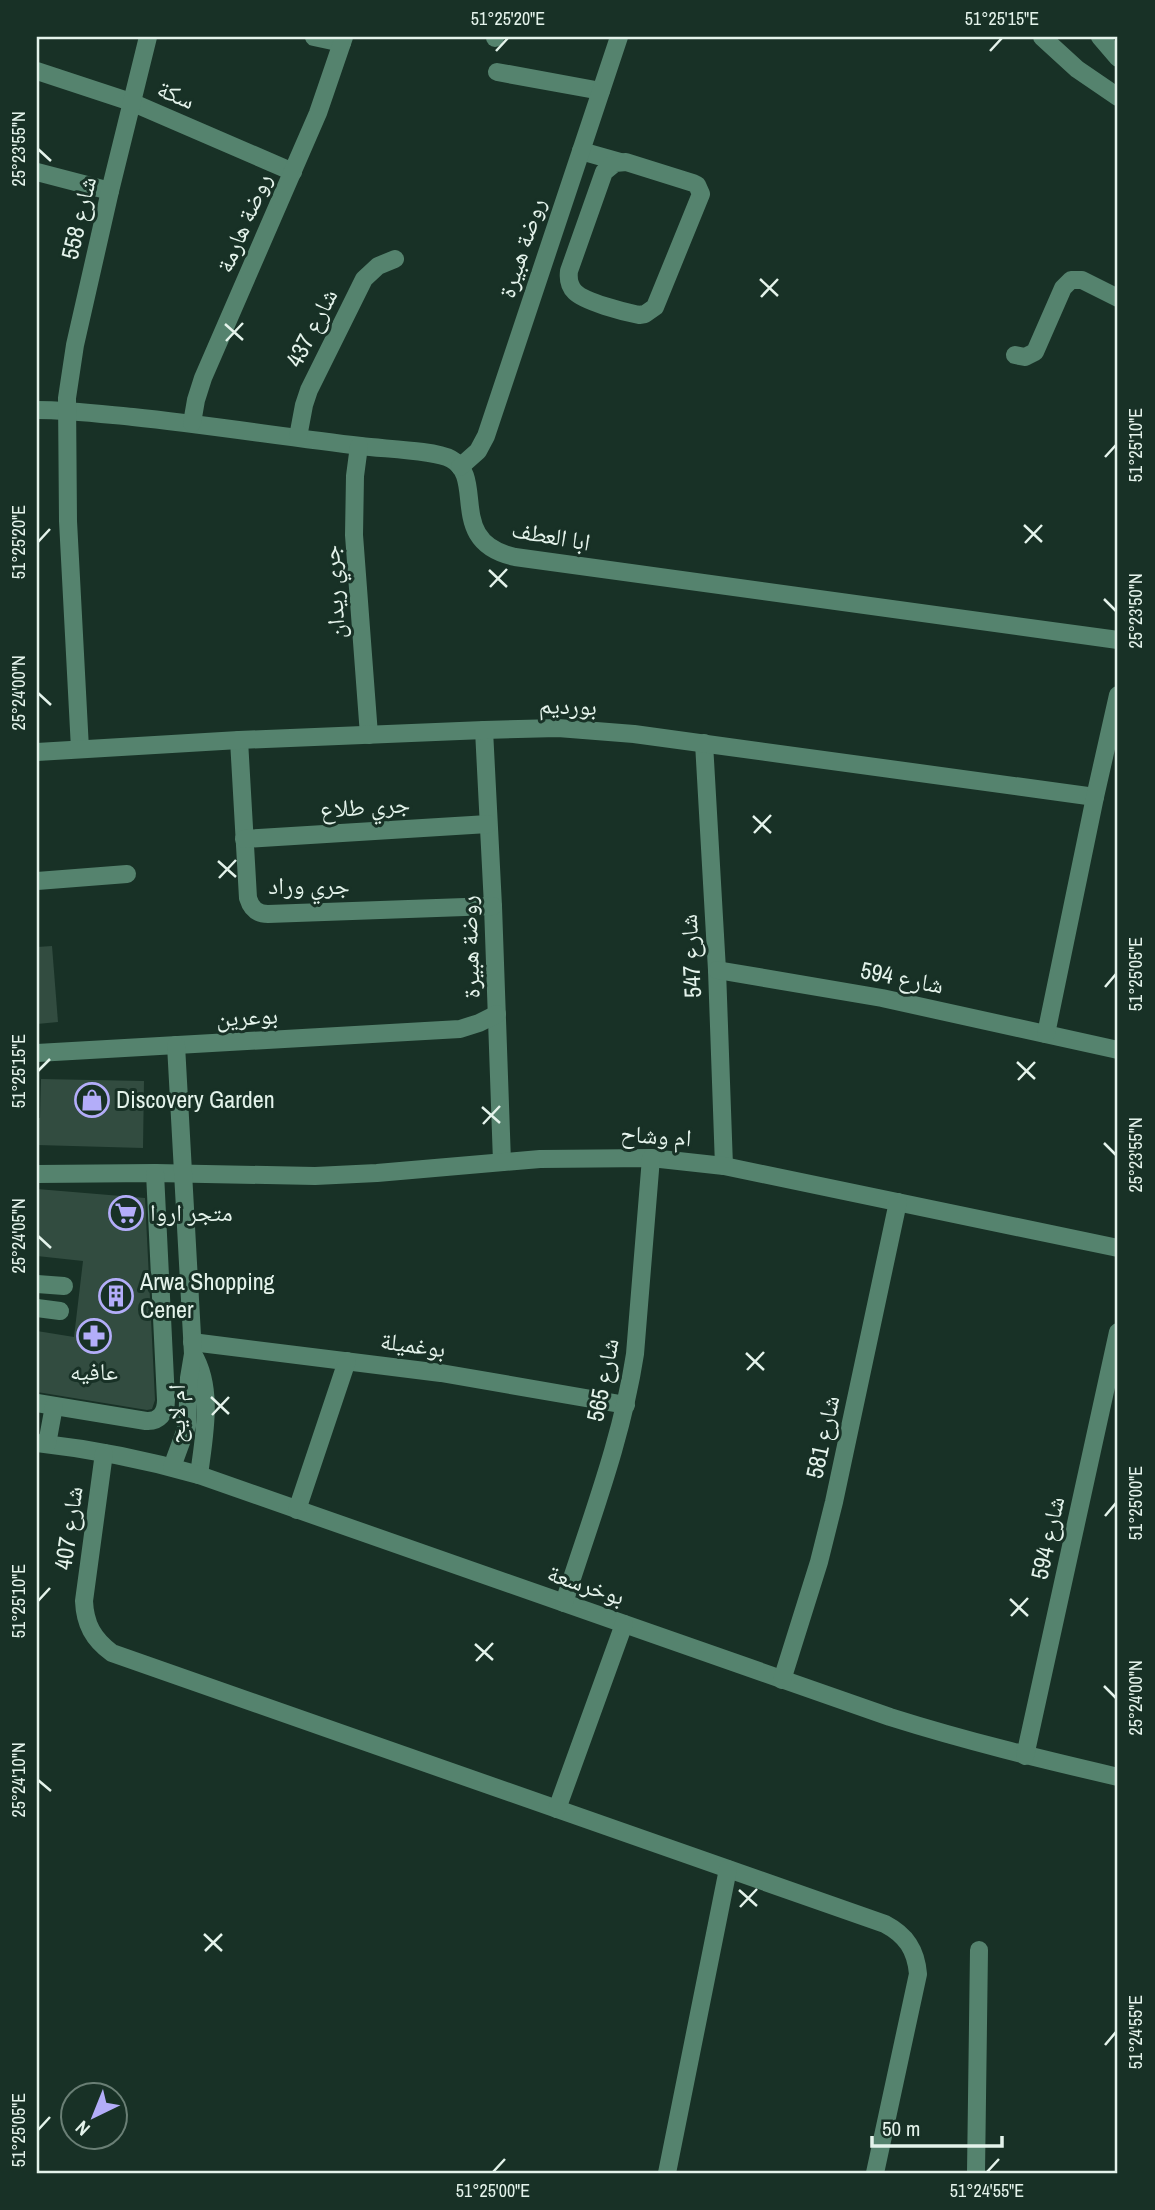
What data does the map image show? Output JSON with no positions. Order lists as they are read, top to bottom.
{
  "streets": {
    "street": [
      "سكة",
      "شارع 558",
      "روضة هارمة",
      "روضة هبيرة",
      "شارع 437",
      "ابا العطف",
      "جري ريدان",
      "بورديم",
      "جري طلاع",
      "جري وراد",
      "شارع 547",
      "شارع 594",
      "بوعرين",
      "ام وشاح",
      "بوغميلة",
      "شارع 565",
      "ام لايح",
      "شارع 581",
      "شارع 407",
      "بوخرسعة"
    ]
  },
  "crossings": [
    ["سكة", "شارع 558"],
    ["سكة", "روضة هارمة"],
    ["شارع 558", "بورديم"],
    ["روضة هبيرة", "ابا العطف"],
    ["روضة هبيرة", "بورديم"],
    ["روضة هبيرة", "جري طلاع"],
    ["روضة هبيرة", "جري وراد"],
    ["روضة هبيرة", "بوعرين"],
    ["روضة هبيرة", "ام وشاح"],
    ["جري ريدان", "بورديم"],
    ["بورديم", "جري وراد"],
    ["بورديم", "شارع 547"],
    ["جري طلاع", "جري وراد"],
    ["شارع 547", "شارع 594"],
    ["شارع 547", "ام وشاح"],
    ["شارع 594", "بوخرسعة"],
    ["بوعرين", "ام لايح"],
    ["ام وشاح", "شارع 565"],
    ["ام وشاح", "ام لايح"],
    ["ام وشاح", "شارع 581"],
    ["بوغميلة", "شارع 565"],
    ["بوغميلة", "ام لايح"],
    ["شارع 565", "بوخرسعة"],
    ["ام لايح", "بوخرسعة"],
    ["شارع 581", "بوخرسعة"],
    ["شارع 407", "بوخرسعة"]
  ],
  "places": {
    "shop": ["Discovery Garden"],
    "supermarket": ["متجر اروا"],
    "building": ["Arwa Shopping Cener"],
    "pharmacy": ["عافيه"]
  },
  "scale_bar": "50 m",
  "north": "bottom left",
  "coordinates": [
    "51°25'20\"E",
    "51°25'15\"E",
    "25°23'55\"N",
    "51°25'10\"E",
    "25°23'50\"N",
    "25°24'00\"N",
    "51°25'05\"E",
    "25°24'05\"N",
    "51°25'00\"E",
    "25°24'10\"N",
    "51°24'55\"E"
  ]
}
